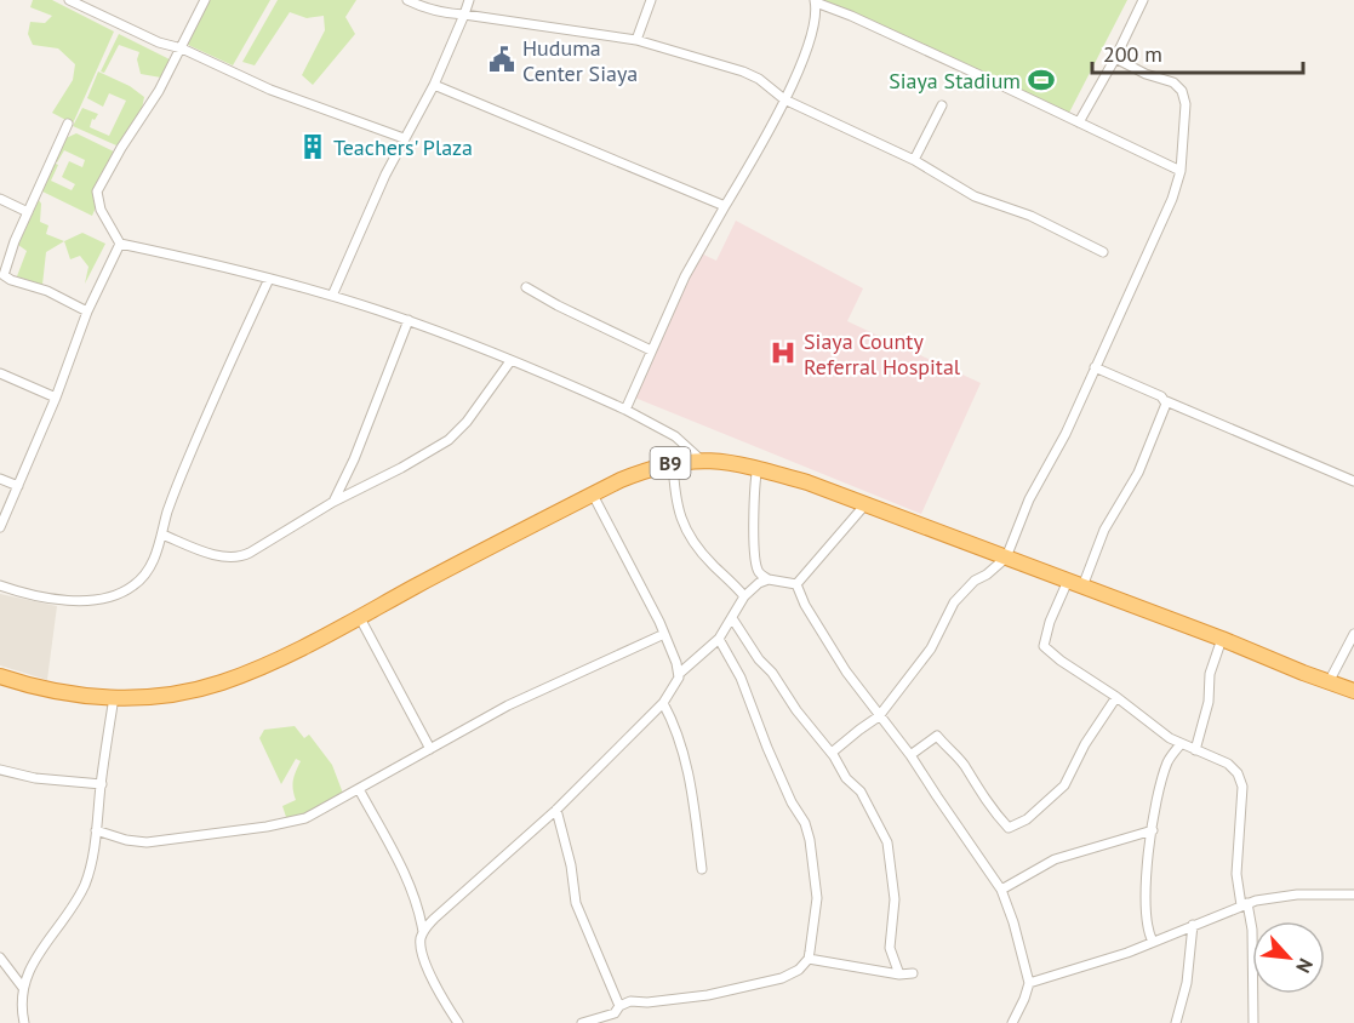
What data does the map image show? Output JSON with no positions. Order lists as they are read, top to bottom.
{
  "streets": {
    "highway": ["B9"]
  },
  "places": {
    "public building": ["Huduma Center Siaya"],
    "sports": ["Siaya Stadium"],
    "building": ["Teachers' Plaza"],
    "hospital": ["Siaya County Referral Hospital"]
  },
  "scale_bar": "200 m",
  "north": "bottom right"
}
